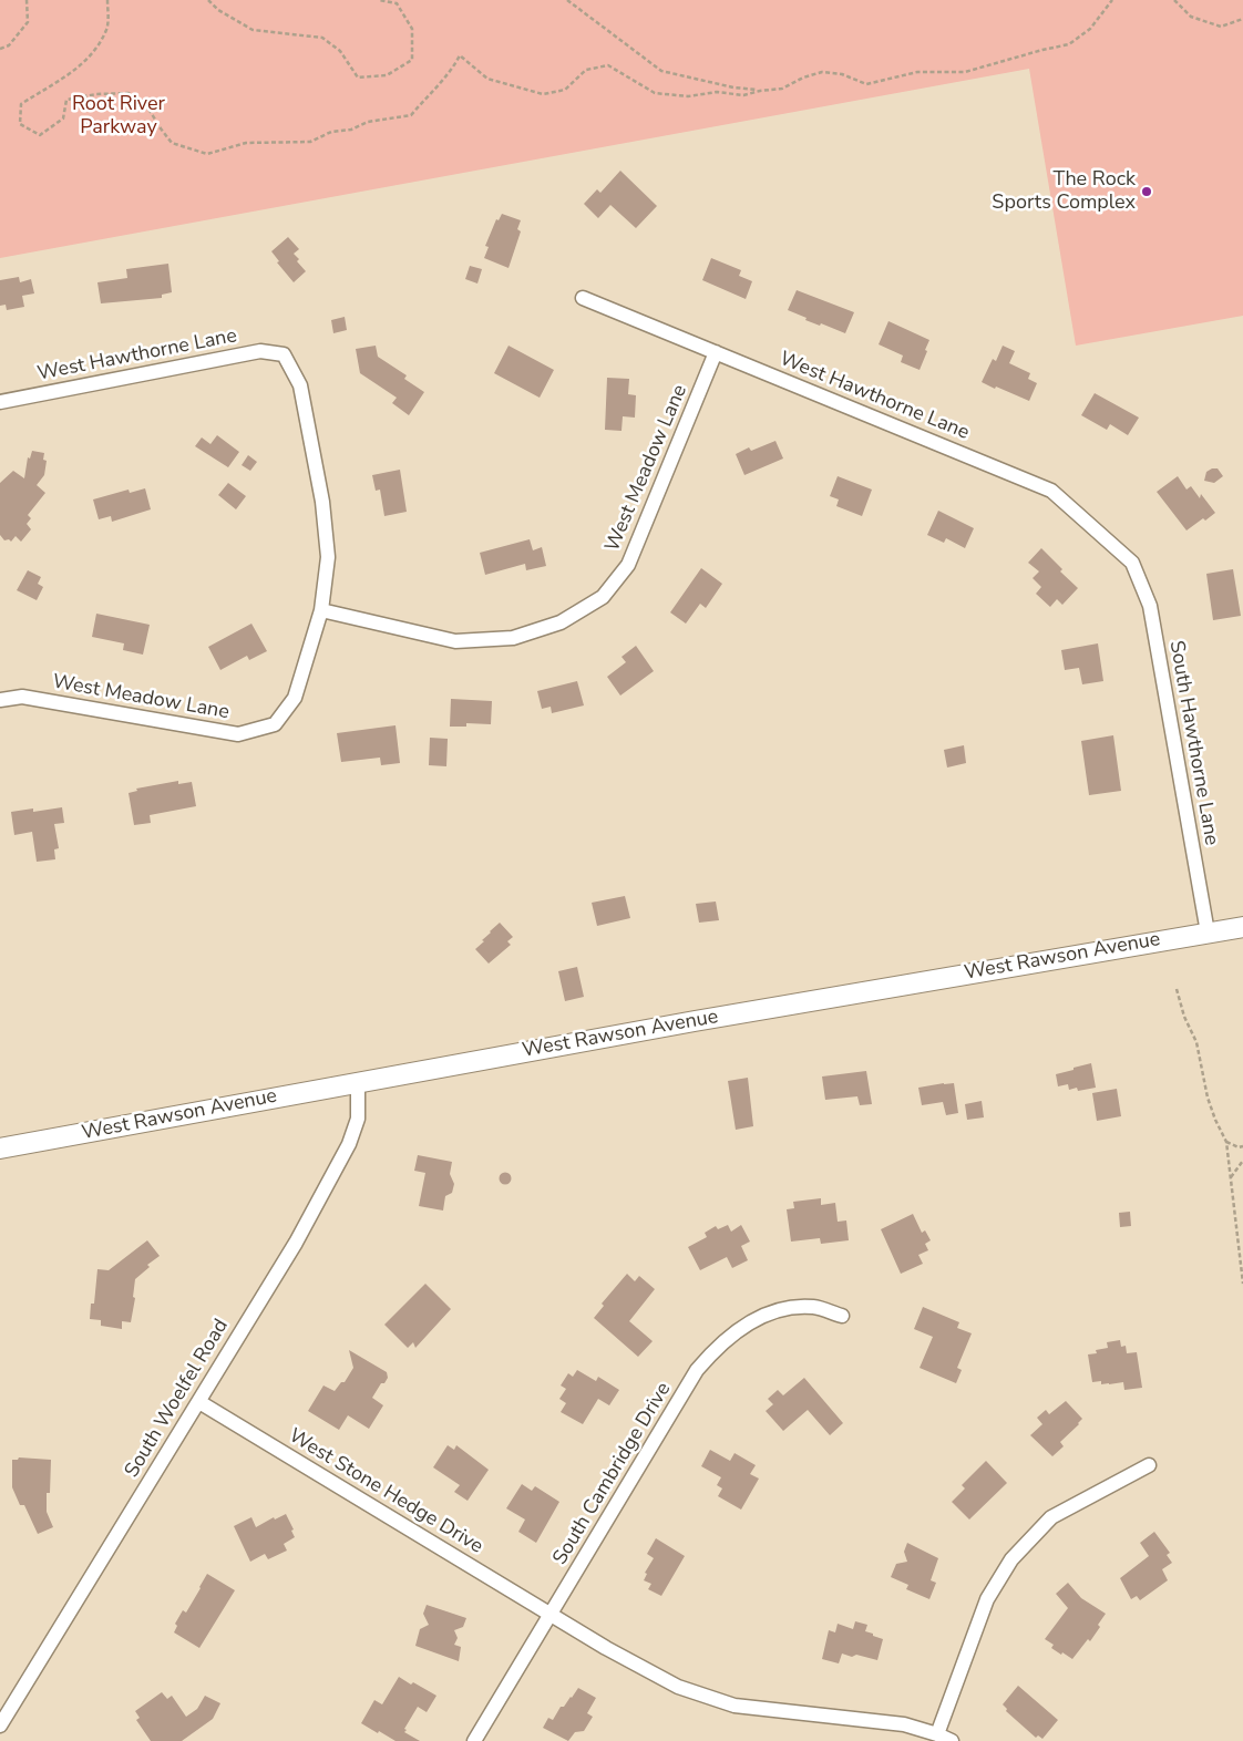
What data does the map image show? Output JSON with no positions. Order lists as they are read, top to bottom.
{
  "streets": {
    "main road": ["West Rawson Avenue"],
    "street": [
      "West Hawthorne Lane",
      "West Meadow Lane",
      "South Hawthorne Lane",
      "South Woelfel Road",
      "South Cambridge Drive",
      "West Stone Hedge Drive"
    ]
  },
  "crossings": [
    ["West Hawthorne Lane", "West Meadow Lane"],
    ["West Hawthorne Lane", "South Hawthorne Lane"],
    ["South Hawthorne Lane", "West Rawson Avenue"],
    ["West Rawson Avenue", "South Woelfel Road"],
    ["South Woelfel Road", "West Stone Hedge Drive"],
    ["South Cambridge Drive", "West Stone Hedge Drive"]
  ],
  "parks": ["Root River Parkway"],
  "places": ["The Rock Sports Complex"]
}
